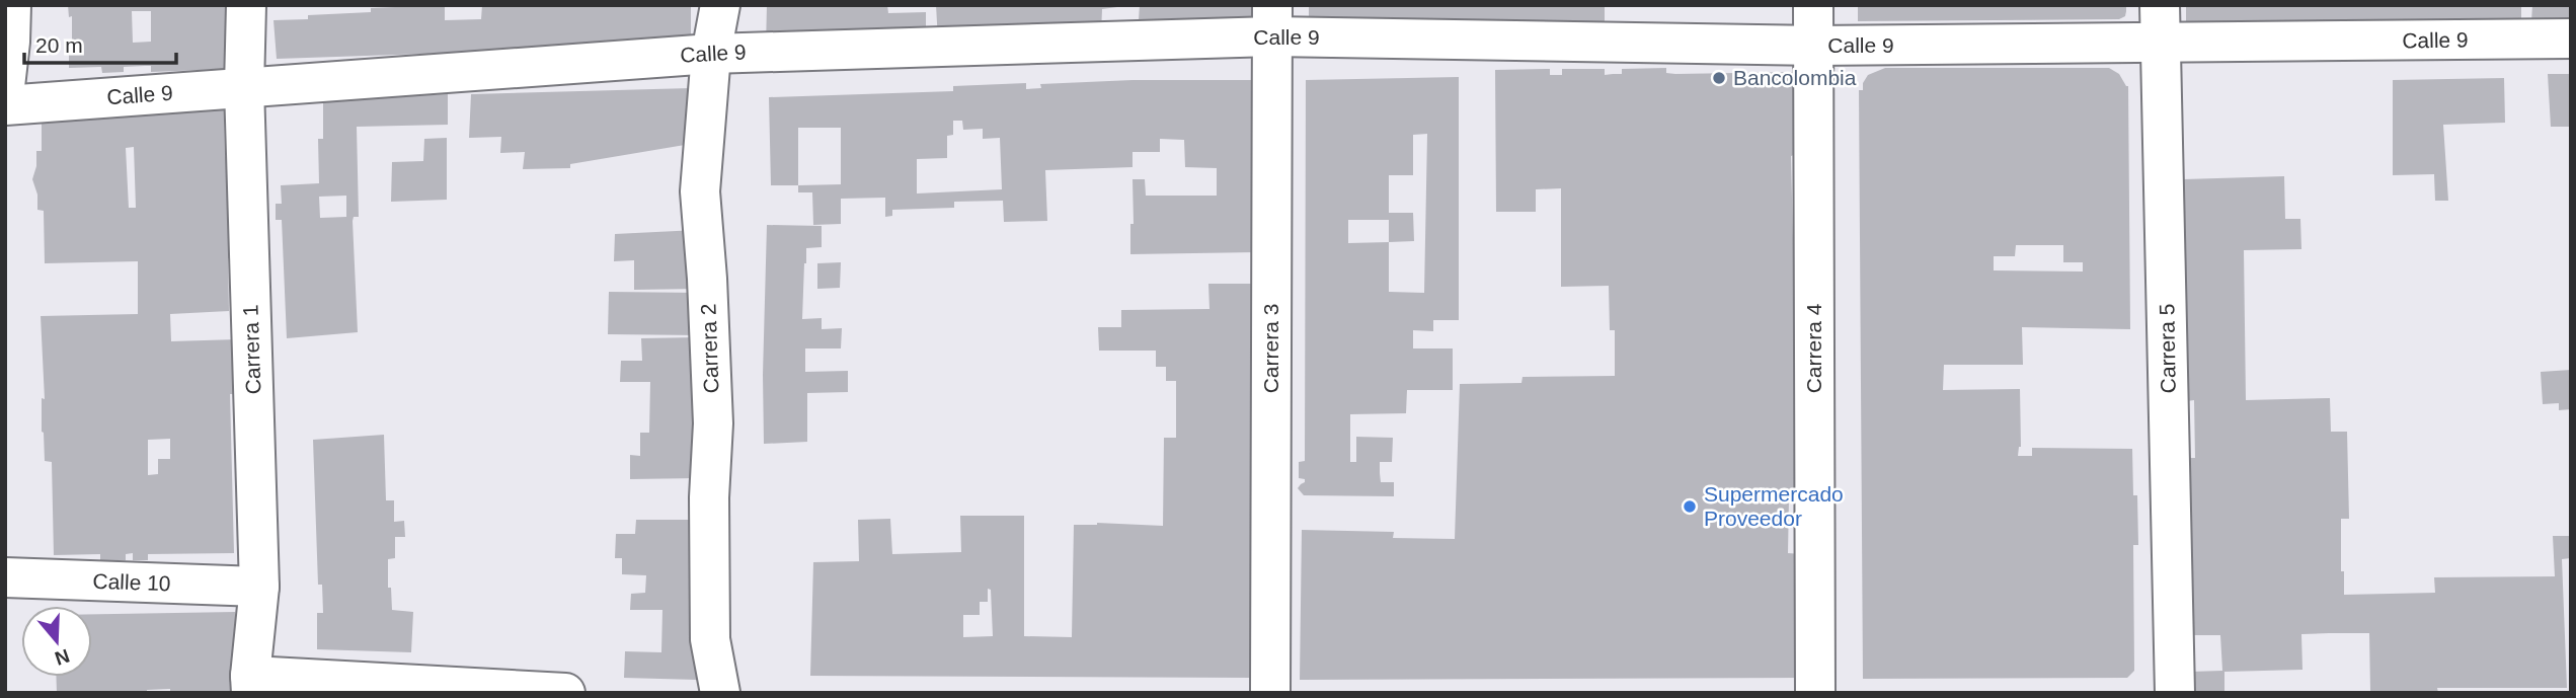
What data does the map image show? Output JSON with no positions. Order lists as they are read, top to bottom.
{
  "streets": {
    "street": [
      "Calle 9",
      "Carrera 2",
      "Carrera 3",
      "Carrera 4",
      "Carrera 5",
      "Carrera 1",
      "Calle 10"
    ]
  },
  "crossings": [
    ["Calle 9", "Carrera 2"],
    ["Calle 9", "Carrera 3"],
    ["Calle 9", "Carrera 4"],
    ["Calle 9", "Carrera 5"],
    ["Calle 9", "Carrera 1"],
    ["Carrera 1", "Calle 10"]
  ],
  "places": ["Bancolombia", "Supermercado Proveedor"],
  "scale_bar": "20 m",
  "north": "bottom"
}
